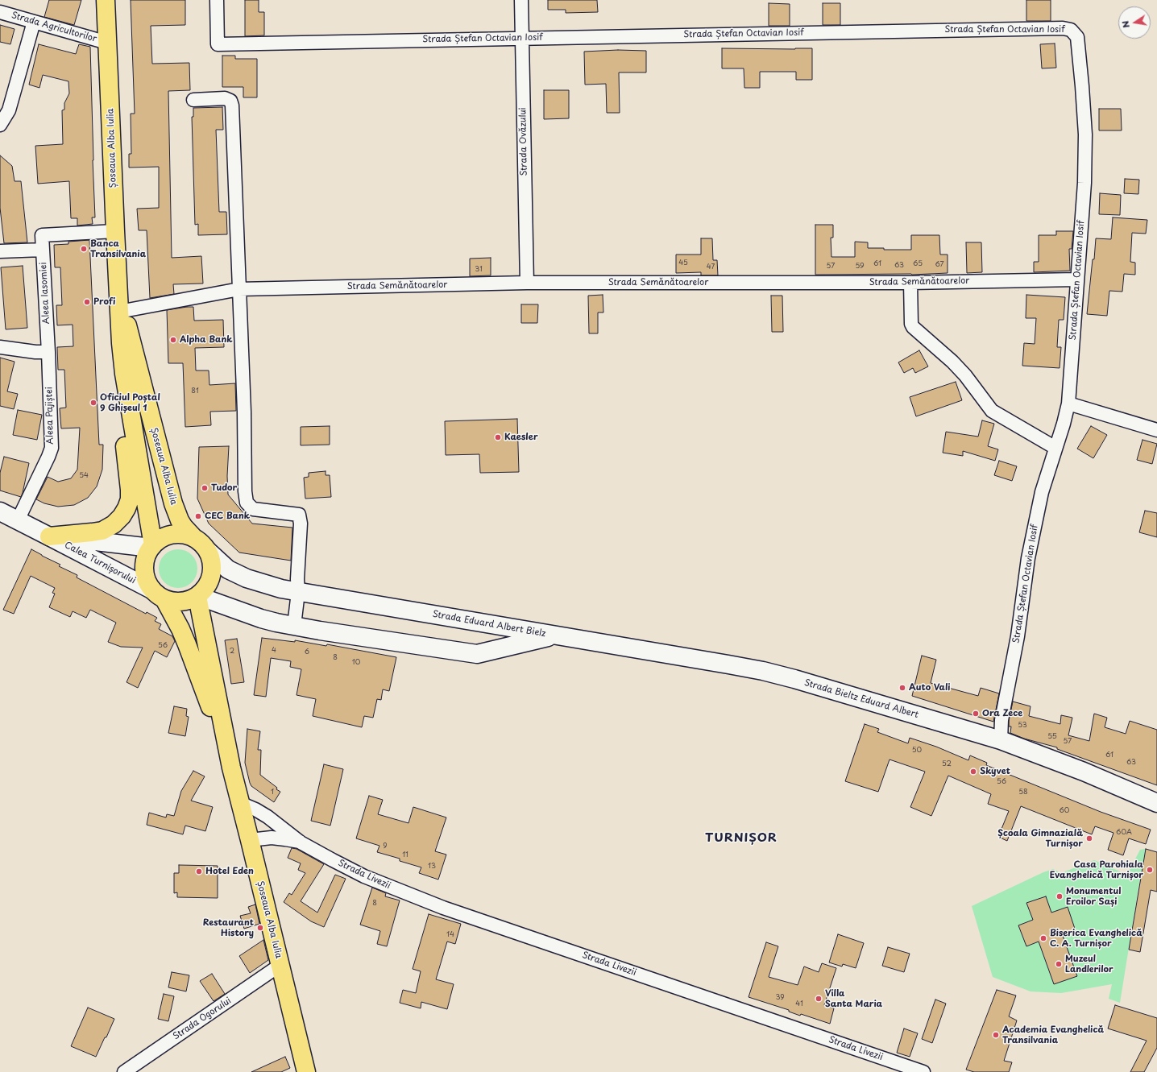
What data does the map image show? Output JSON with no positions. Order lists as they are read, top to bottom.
{
  "streets": {
    "main road": ["Șoseaua Alba Iulia"],
    "street": [
      "Strada Agricultorilor",
      "Strada Ștefan Octavian Iosif",
      "Strada Ovăzului",
      "Strada Semănătoarelor",
      "Aleea Iasomiei",
      "Aleea Pajiștei",
      "Calea Turnișorului",
      "Strada Eduard Albert Bielz",
      "Strada Bieltz Eduard Albert",
      "Strada Livezii",
      "Strada Ogorului"
    ]
  },
  "crossings": [
    ["Strada Agricultorilor", "Șoseaua Alba Iulia"],
    ["Strada Ștefan Octavian Iosif", "Strada Ovăzului"],
    ["Strada Ștefan Octavian Iosif", "Strada Semănătoarelor"],
    ["Strada Ștefan Octavian Iosif", "Strada Bieltz Eduard Albert"],
    ["Strada Ovăzului", "Strada Semănătoarelor"],
    ["Șoseaua Alba Iulia", "Strada Semănătoarelor"],
    ["Șoseaua Alba Iulia", "Aleea Iasomiei"],
    ["Șoseaua Alba Iulia", "Calea Turnișorului"],
    ["Șoseaua Alba Iulia", "Strada Eduard Albert Bielz"],
    ["Șoseaua Alba Iulia", "Strada Livezii"],
    ["Șoseaua Alba Iulia", "Strada Ogorului"],
    ["Aleea Iasomiei", "Aleea Pajiștei"],
    ["Aleea Pajiștei", "Calea Turnișorului"],
    ["Calea Turnișorului", "Strada Eduard Albert Bielz"],
    ["Strada Eduard Albert Bielz", "Strada Bieltz Eduard Albert"]
  ],
  "districts": ["TURNIȘOR"],
  "places": [
    "Banca Transilvania",
    "Profi",
    "Alpha Bank",
    "Oficiul Poștal 9 Ghișeul 1",
    "Kaesler",
    "Tudor",
    "CEC Bank",
    "Auto Vali",
    "Ora Zece",
    "Skyvet",
    "Școala Gimnazială Turnișor",
    "Casa Parohiala Evanghelică Turnișor",
    "Hotel Eden",
    "Monumentul Eroilor Sași",
    "Restaurant History",
    "Biserica Evanghelică C. A. Turnișor",
    "Muzeul Landlerilor",
    "Villa Santa Maria",
    "Academia Evanghelică Transilvania"
  ],
  "house_numbers": [
    "45",
    "61",
    "65",
    "67",
    "63",
    "57",
    "59",
    "47",
    "31",
    "81",
    "54",
    "56",
    "4",
    "2",
    "6",
    "8",
    "10",
    "53",
    "55",
    "57",
    "50",
    "61",
    "63",
    "52",
    "56",
    "1",
    "58",
    "60",
    "60A",
    "9",
    "11",
    "13",
    "8",
    "14",
    "39",
    "41"
  ],
  "north": "left"
}
